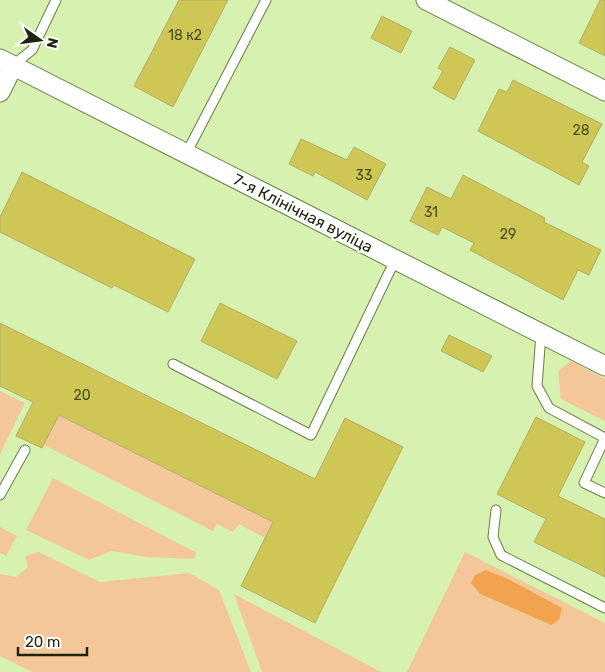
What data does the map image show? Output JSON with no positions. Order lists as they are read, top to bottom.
{
  "streets": {
    "street": ["7-я Клінічная вуліца"]
  },
  "house_numbers": [
    "18 к2",
    "28",
    "33",
    "31",
    "29",
    "20"
  ],
  "scale_bar": "20 m",
  "north": "right"
}
